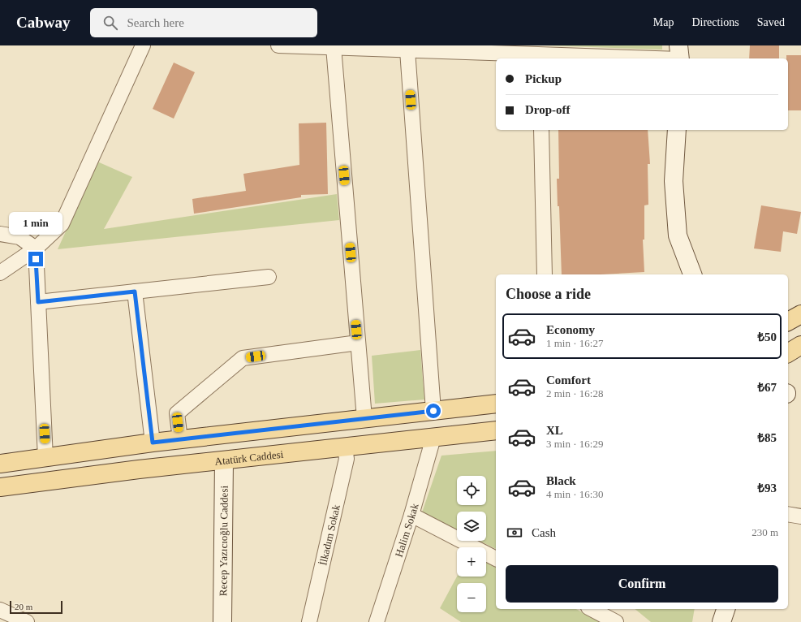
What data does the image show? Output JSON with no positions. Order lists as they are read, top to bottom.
{
  "streets": {
    "main road": ["Atatürk Caddesi"],
    "street": ["Halim Sokak", "İlkadım Sokak", "Recep Yazıcıoğlu Caddesi"]
  },
  "crossings": [
    ["Atatürk Caddesi", "Halim Sokak"],
    ["Atatürk Caddesi", "İlkadım Sokak"],
    ["Atatürk Caddesi", "Recep Yazıcıoğlu Caddesi"]
  ],
  "scale_bar": "20 m",
  "page": {
    "header": "Cabway",
    "search": "Search here",
    "nav": ["Map", "Directions", "Saved"],
    "banner": ["Pickup", "Drop-off"],
    "bubble": "1 min",
    "heading": "Choose a ride",
    "list": [
      {
        "name": "Economy",
        "note": "1 min · 16:27",
        "value": "₺50"
      },
      {
        "name": "Comfort",
        "note": "2 min · 16:28",
        "value": "₺67"
      },
      {
        "name": "XL",
        "note": "3 min · 16:29",
        "value": "₺85"
      },
      {
        "name": "Black",
        "note": "4 min · 16:30",
        "value": "₺93"
      }
    ],
    "map_buttons": ["+", "−"],
    "pay": ["Cash", "230 m"],
    "buttons": "Confirm",
    "scale": "20 m"
  }
}
